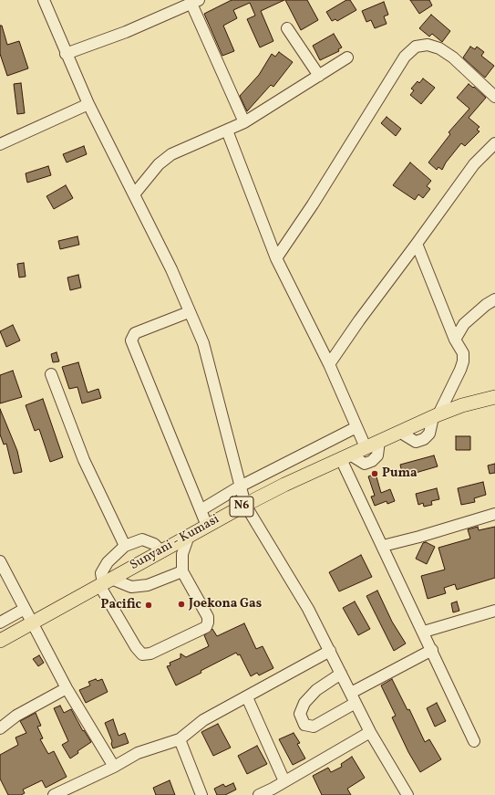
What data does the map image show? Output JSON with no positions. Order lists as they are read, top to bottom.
{
  "streets": {
    "main road": ["N6", "Sunyani - Kumasi"]
  },
  "places": ["Puma", "Joekona Gas", "Pacific"]
}
